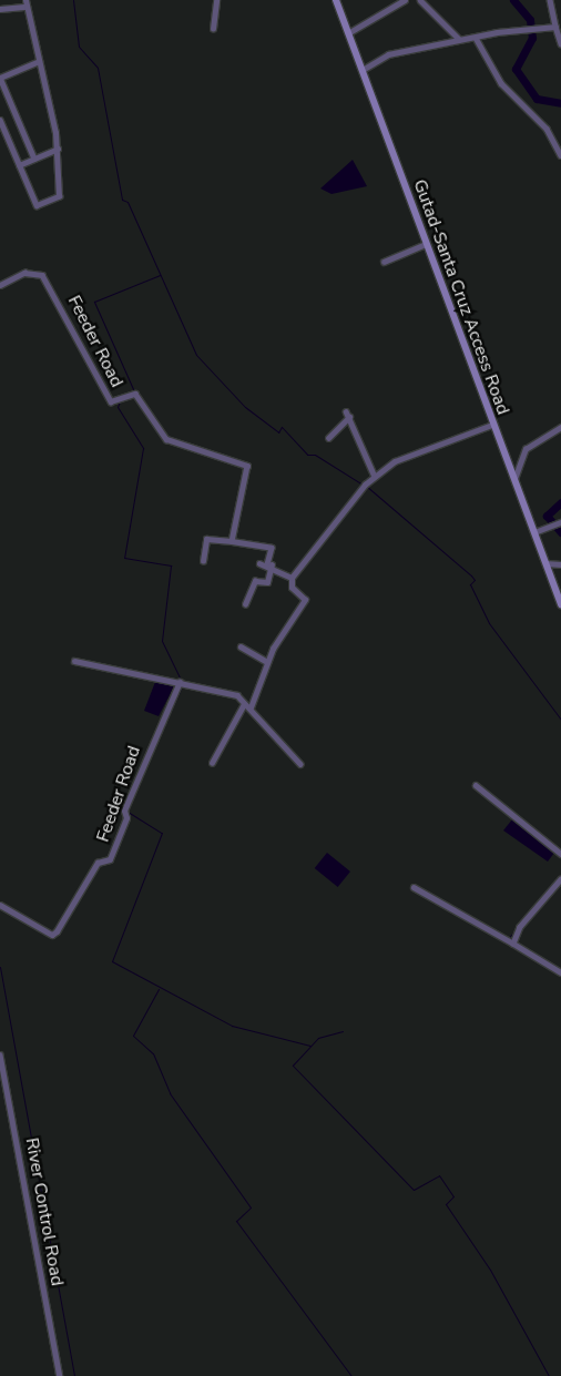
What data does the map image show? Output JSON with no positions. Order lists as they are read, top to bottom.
{
  "streets": {
    "main road": ["Gutad-Santa Cruz Access Road"],
    "street": ["Feeder Road", "River Control Road"]
  }
}
